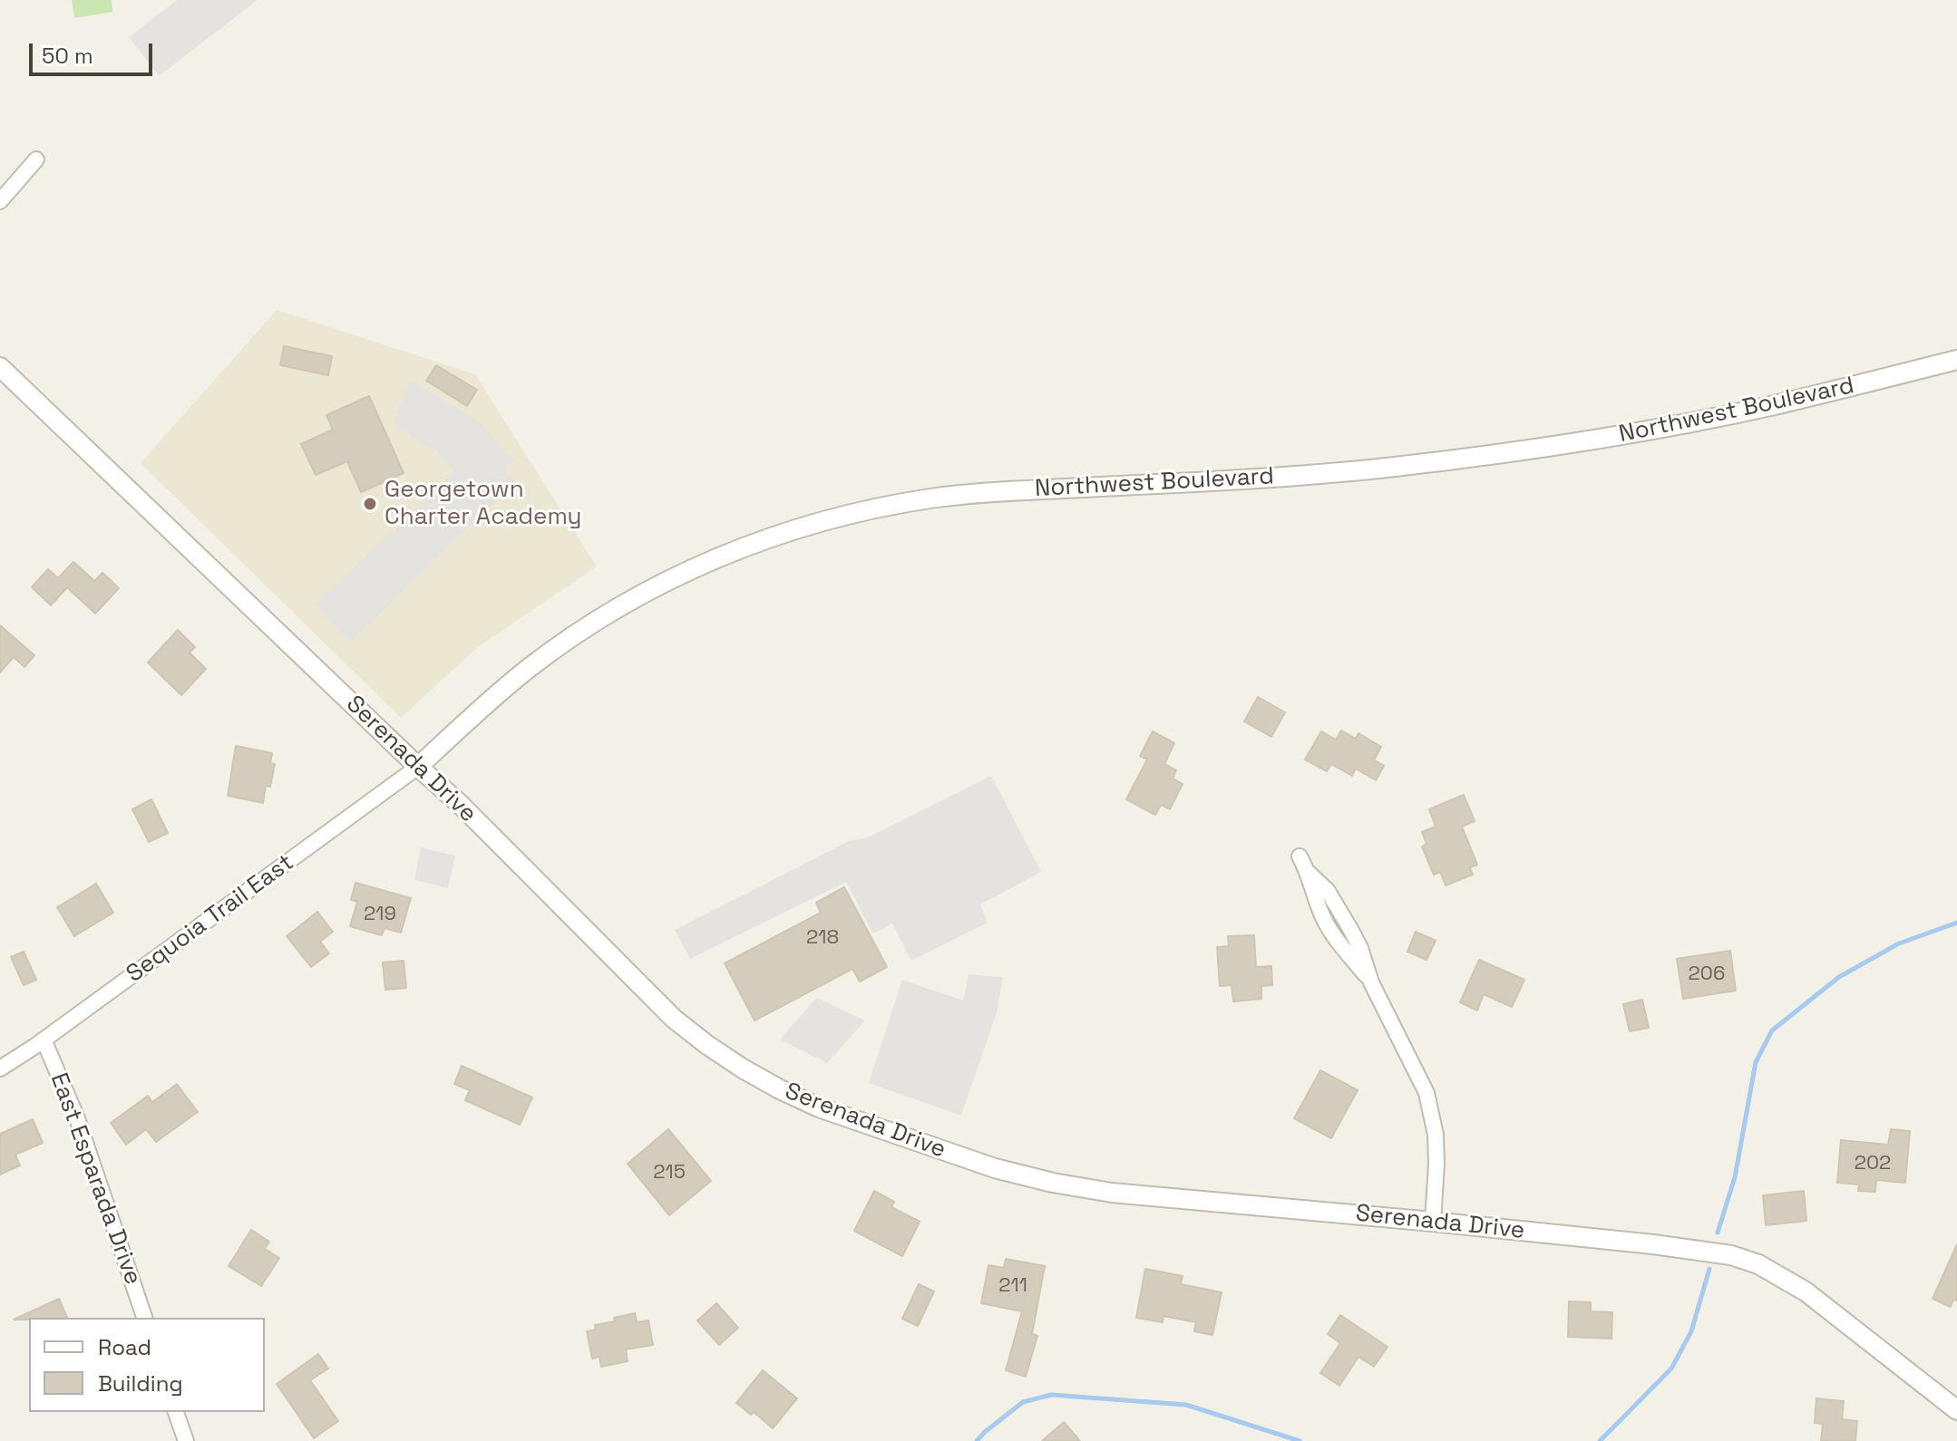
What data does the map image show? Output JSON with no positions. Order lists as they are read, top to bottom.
{
  "streets": {
    "street": [
      "Northwest Boulevard",
      "Serenada Drive",
      "Sequoia Trail East",
      "East Esparada Drive"
    ]
  },
  "crossings": [
    ["Northwest Boulevard", "Serenada Drive"],
    ["Northwest Boulevard", "Sequoia Trail East"],
    ["Serenada Drive", "Sequoia Trail East"],
    ["Sequoia Trail East", "East Esparada Drive"]
  ],
  "places": ["Georgetown Charter Academy"],
  "house_numbers": [
    "219",
    "218",
    "206",
    "202",
    "215",
    "211"
  ],
  "legend": ["Road", "Building"],
  "scale_bar": "50 m"
}
